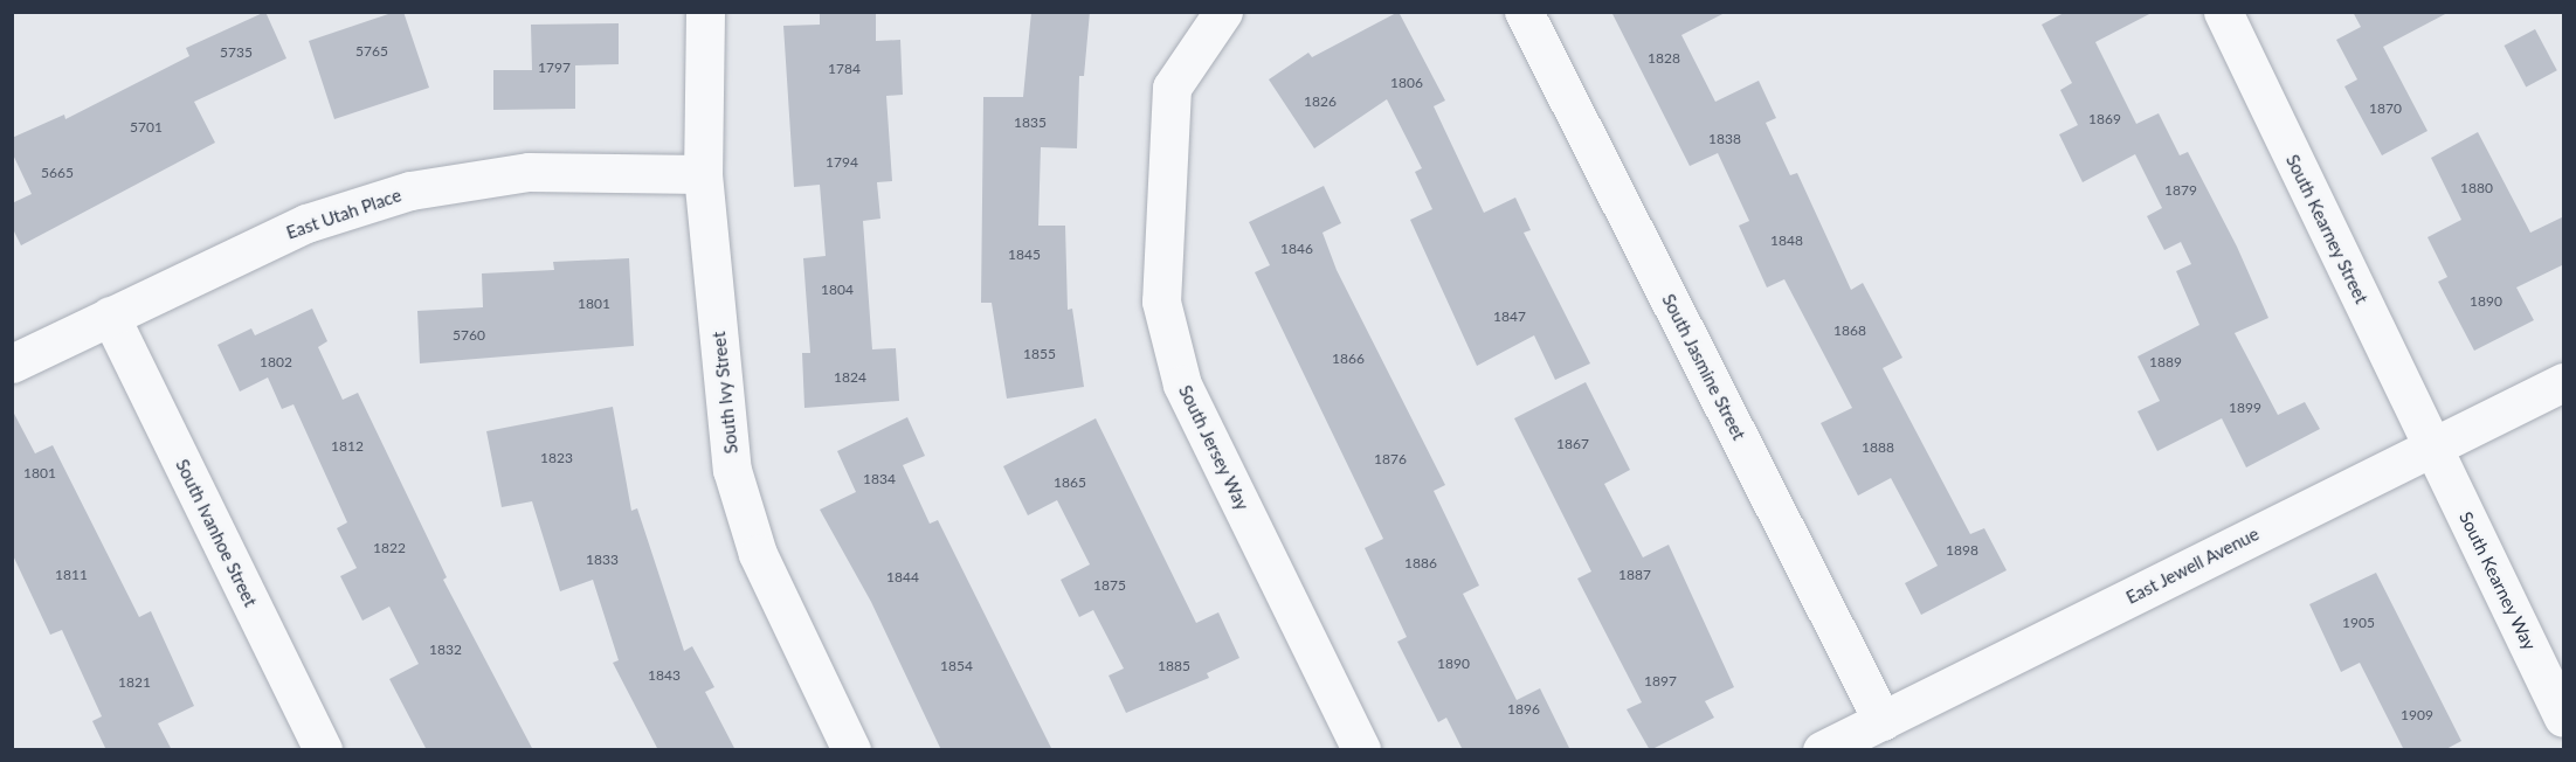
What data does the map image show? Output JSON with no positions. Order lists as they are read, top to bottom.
{
  "streets": {
    "street": [
      "East Utah Place",
      "South Kearney Street",
      "South Jasmine Street",
      "South Ivy Street",
      "South Jersey Way",
      "South Ivanhoe Street",
      "East Jewell Avenue",
      "South Kearney Way"
    ]
  },
  "crossings": [
    ["East Utah Place", "South Ivy Street"],
    ["East Utah Place", "South Ivanhoe Street"],
    ["South Kearney Street", "East Jewell Avenue"],
    ["South Kearney Street", "South Kearney Way"],
    ["South Jasmine Street", "East Jewell Avenue"],
    ["East Jewell Avenue", "South Kearney Way"]
  ],
  "house_numbers": [
    "5765",
    "5735",
    "1828",
    "1797",
    "1784",
    "1806",
    "1826",
    "1870",
    "1869",
    "1835",
    "5701",
    "1838",
    "1794",
    "5665",
    "1880",
    "1879",
    "1848",
    "1846",
    "1845",
    "1804",
    "1890",
    "1801",
    "1847",
    "1868",
    "5760",
    "1855",
    "1866",
    "1802",
    "1889",
    "1824",
    "1899",
    "1867",
    "1812",
    "1888",
    "1823",
    "1876",
    "1801",
    "1834",
    "1865",
    "1822",
    "1898",
    "1833",
    "1886",
    "1811",
    "1887",
    "1844",
    "1875",
    "1905",
    "1832",
    "1890",
    "1854",
    "1885",
    "1843",
    "1897",
    "1821",
    "1896",
    "1909"
  ]
}
